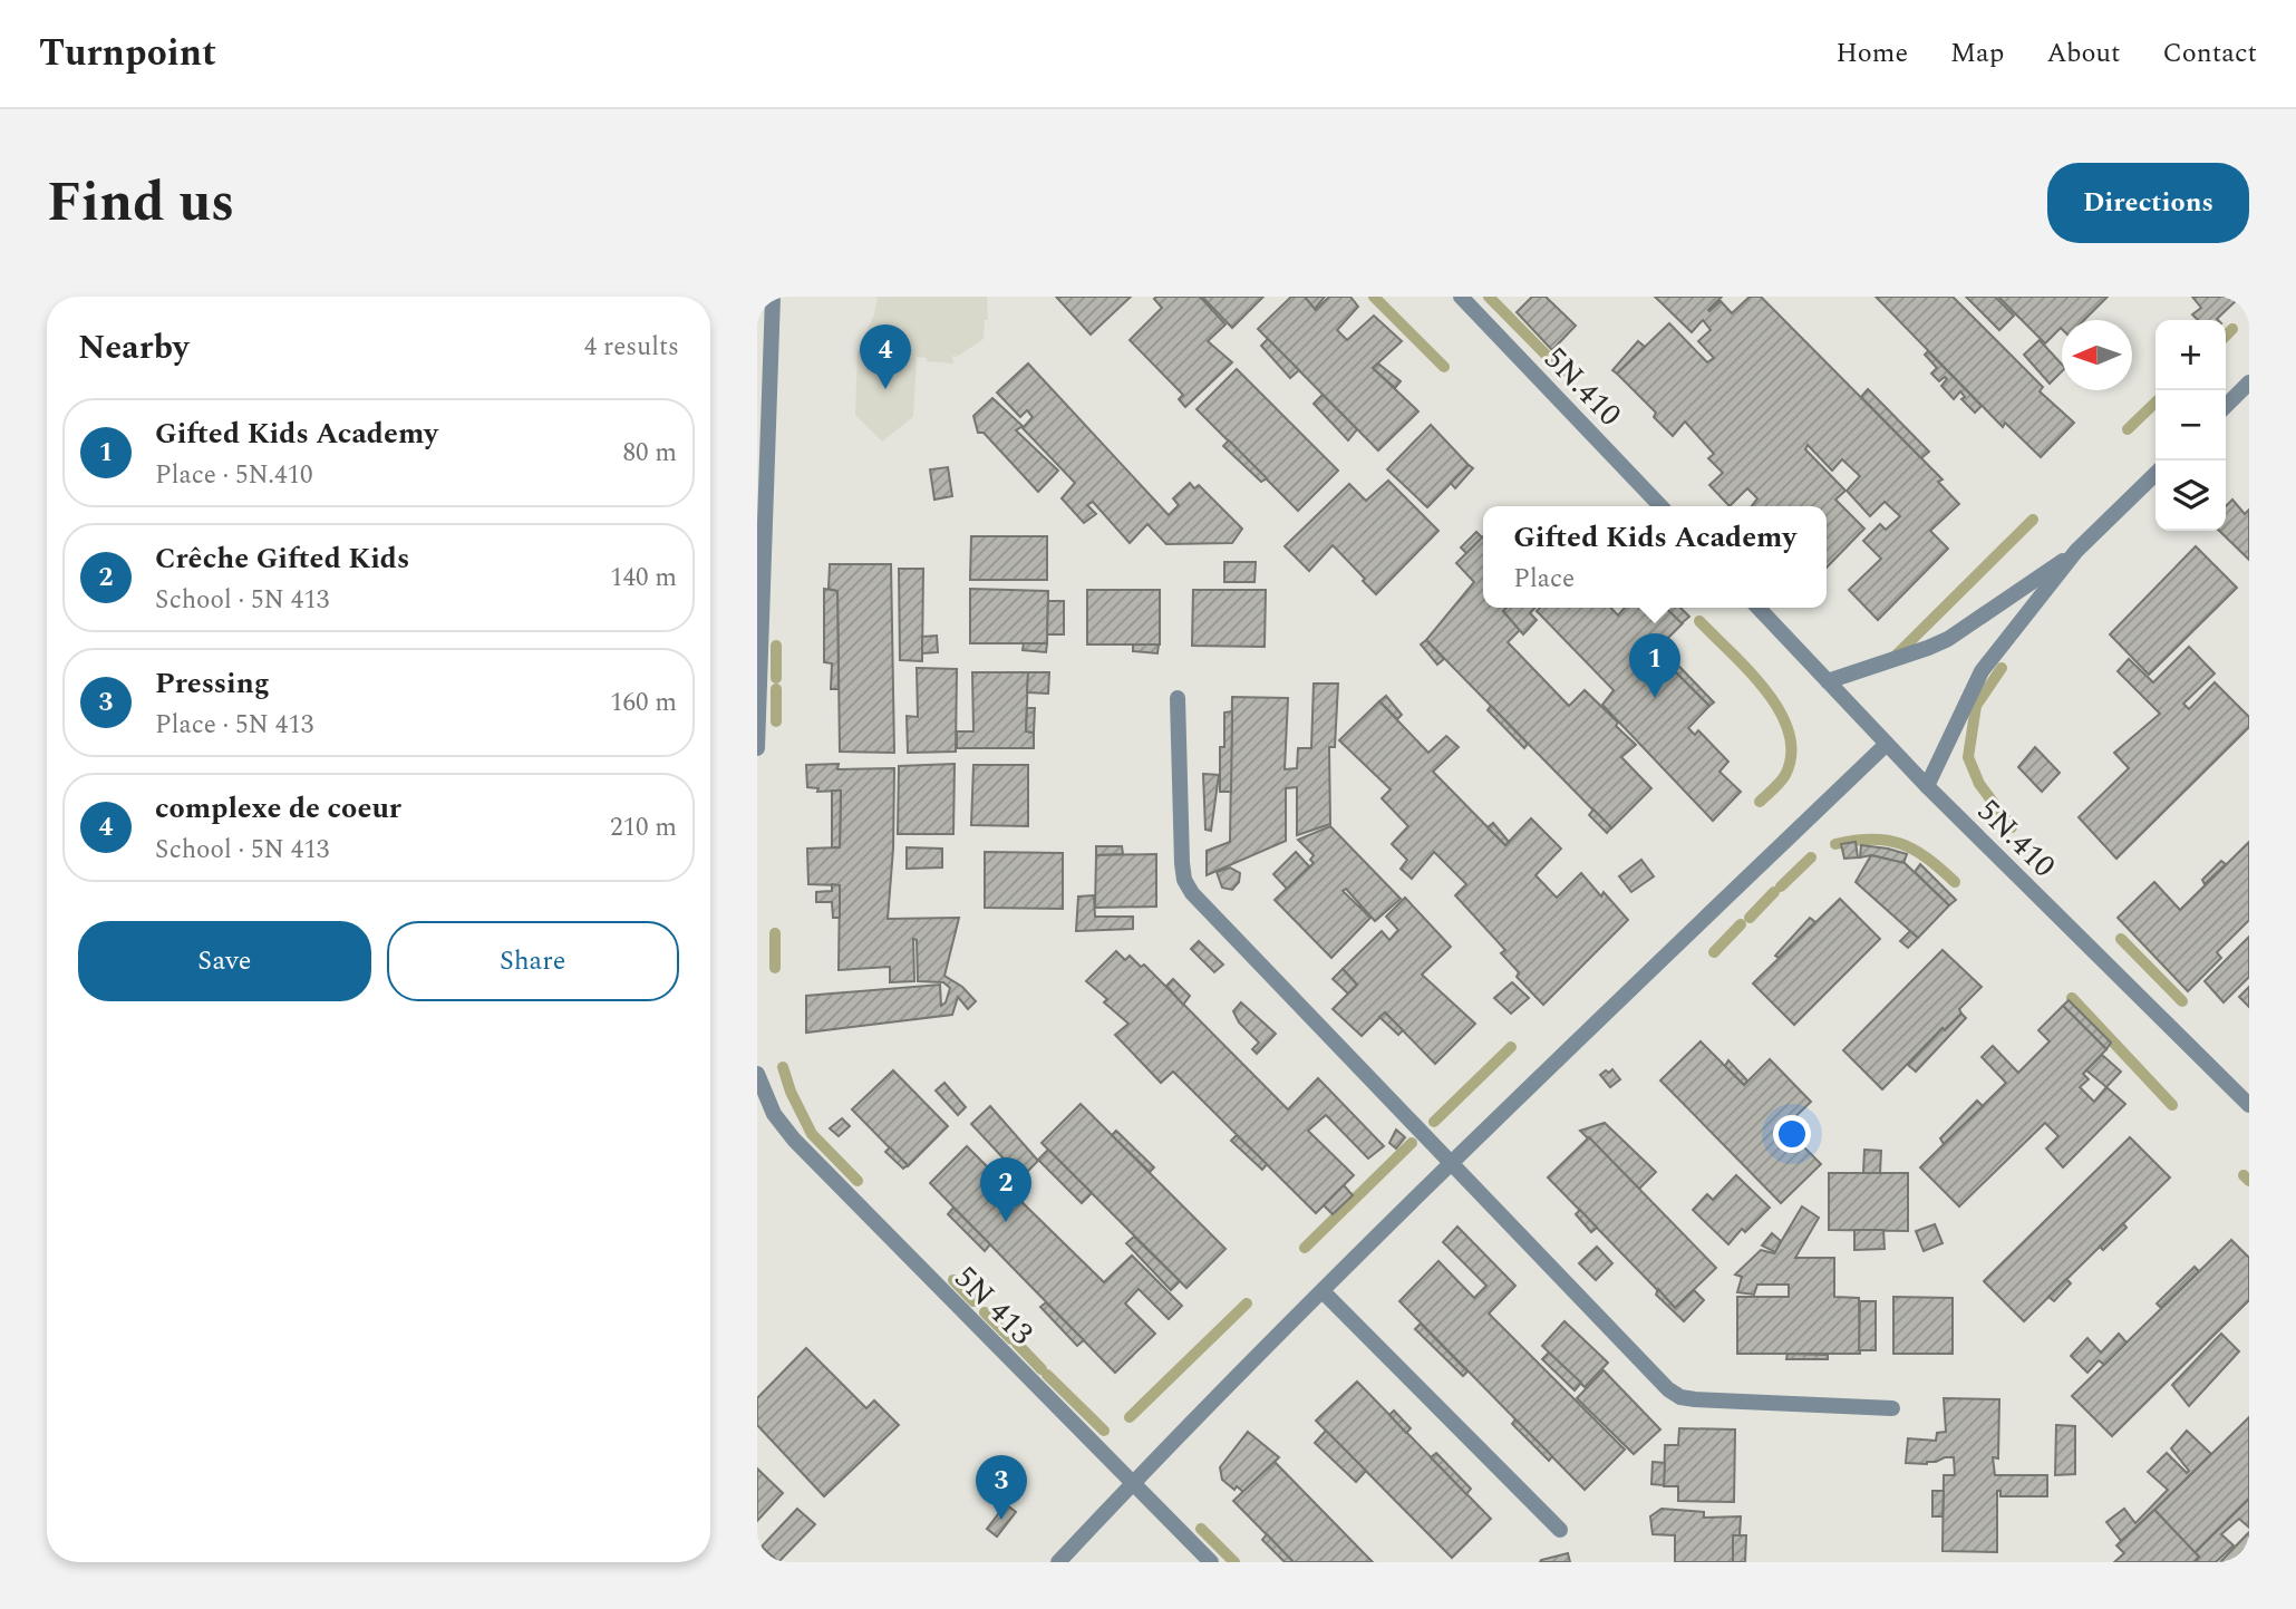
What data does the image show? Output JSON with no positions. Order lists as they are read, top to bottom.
{
  "streets": {
    "street": ["5N.410", "5N 413"]
  },
  "north": "left",
  "page": {
    "header": "Turnpoint",
    "nav": [
      "Home",
      "Map",
      "About",
      "Contact"
    ],
    "title": "Find us",
    "buttons": [
      "Directions",
      ["Save", "Share"]
    ],
    "heading": ["Nearby", "4 results"],
    "map_buttons": ["+", "−"],
    "pins": [
      "4",
      "1",
      "2",
      "3"
    ],
    "list": [
      {
        "mark": "1",
        "name": "Gifted Kids Academy",
        "note": "Place · 5N.410",
        "value": "80 m"
      },
      {
        "mark": "2",
        "name": "Crêche Gifted Kids",
        "note": "School · 5N 413",
        "value": "140 m"
      },
      {
        "mark": "3",
        "name": "Pressing",
        "note": "Place · 5N 413",
        "value": "160 m"
      },
      {
        "mark": "4",
        "name": "complexe de coeur",
        "note": "School · 5N 413",
        "value": "210 m"
      }
    ],
    "popup": ["Gifted Kids Academy", "Place"]
  }
}
